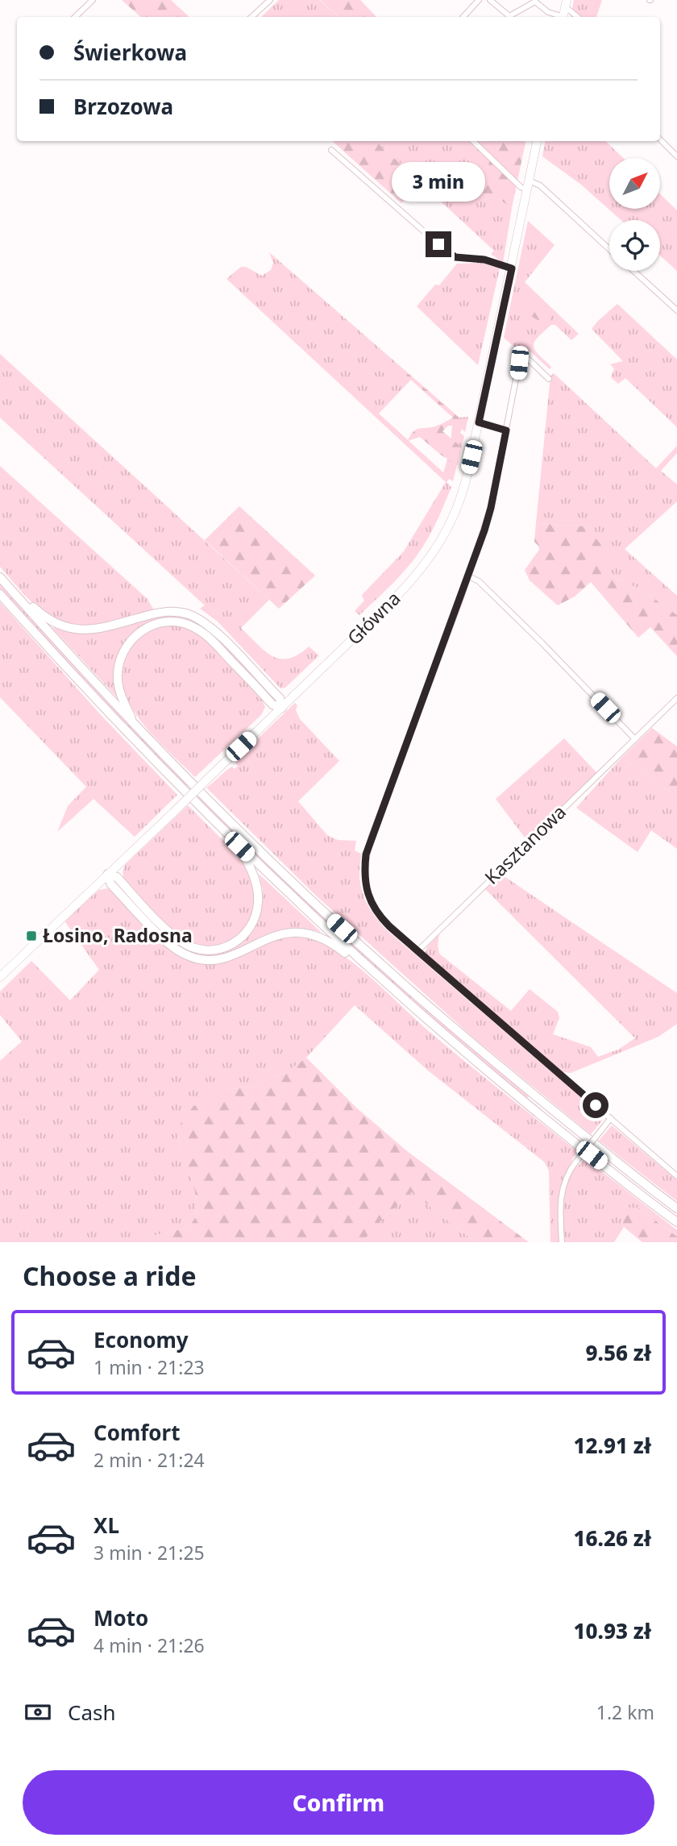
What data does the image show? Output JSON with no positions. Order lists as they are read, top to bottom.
{
  "streets": {
    "main road": ["Główna"],
    "street": ["Kasztanowa"]
  },
  "places": {
    "transit": ["Łosino, Radosna"]
  },
  "north": "top right",
  "page": {
    "banner": ["Świerkowa", "Brzozowa"],
    "bubble": "3 min",
    "heading": "Choose a ride",
    "list": [
      {
        "name": "Economy",
        "note": "1 min · 21:23",
        "value": "9.56 zł"
      },
      {
        "name": "Comfort",
        "note": "2 min · 21:24",
        "value": "12.91 zł"
      },
      {
        "name": "XL",
        "note": "3 min · 21:25",
        "value": "16.26 zł"
      },
      {
        "name": "Moto",
        "note": "4 min · 21:26",
        "value": "10.93 zł"
      }
    ],
    "pay": ["Cash", "1.2 km"],
    "buttons": "Confirm"
  }
}
